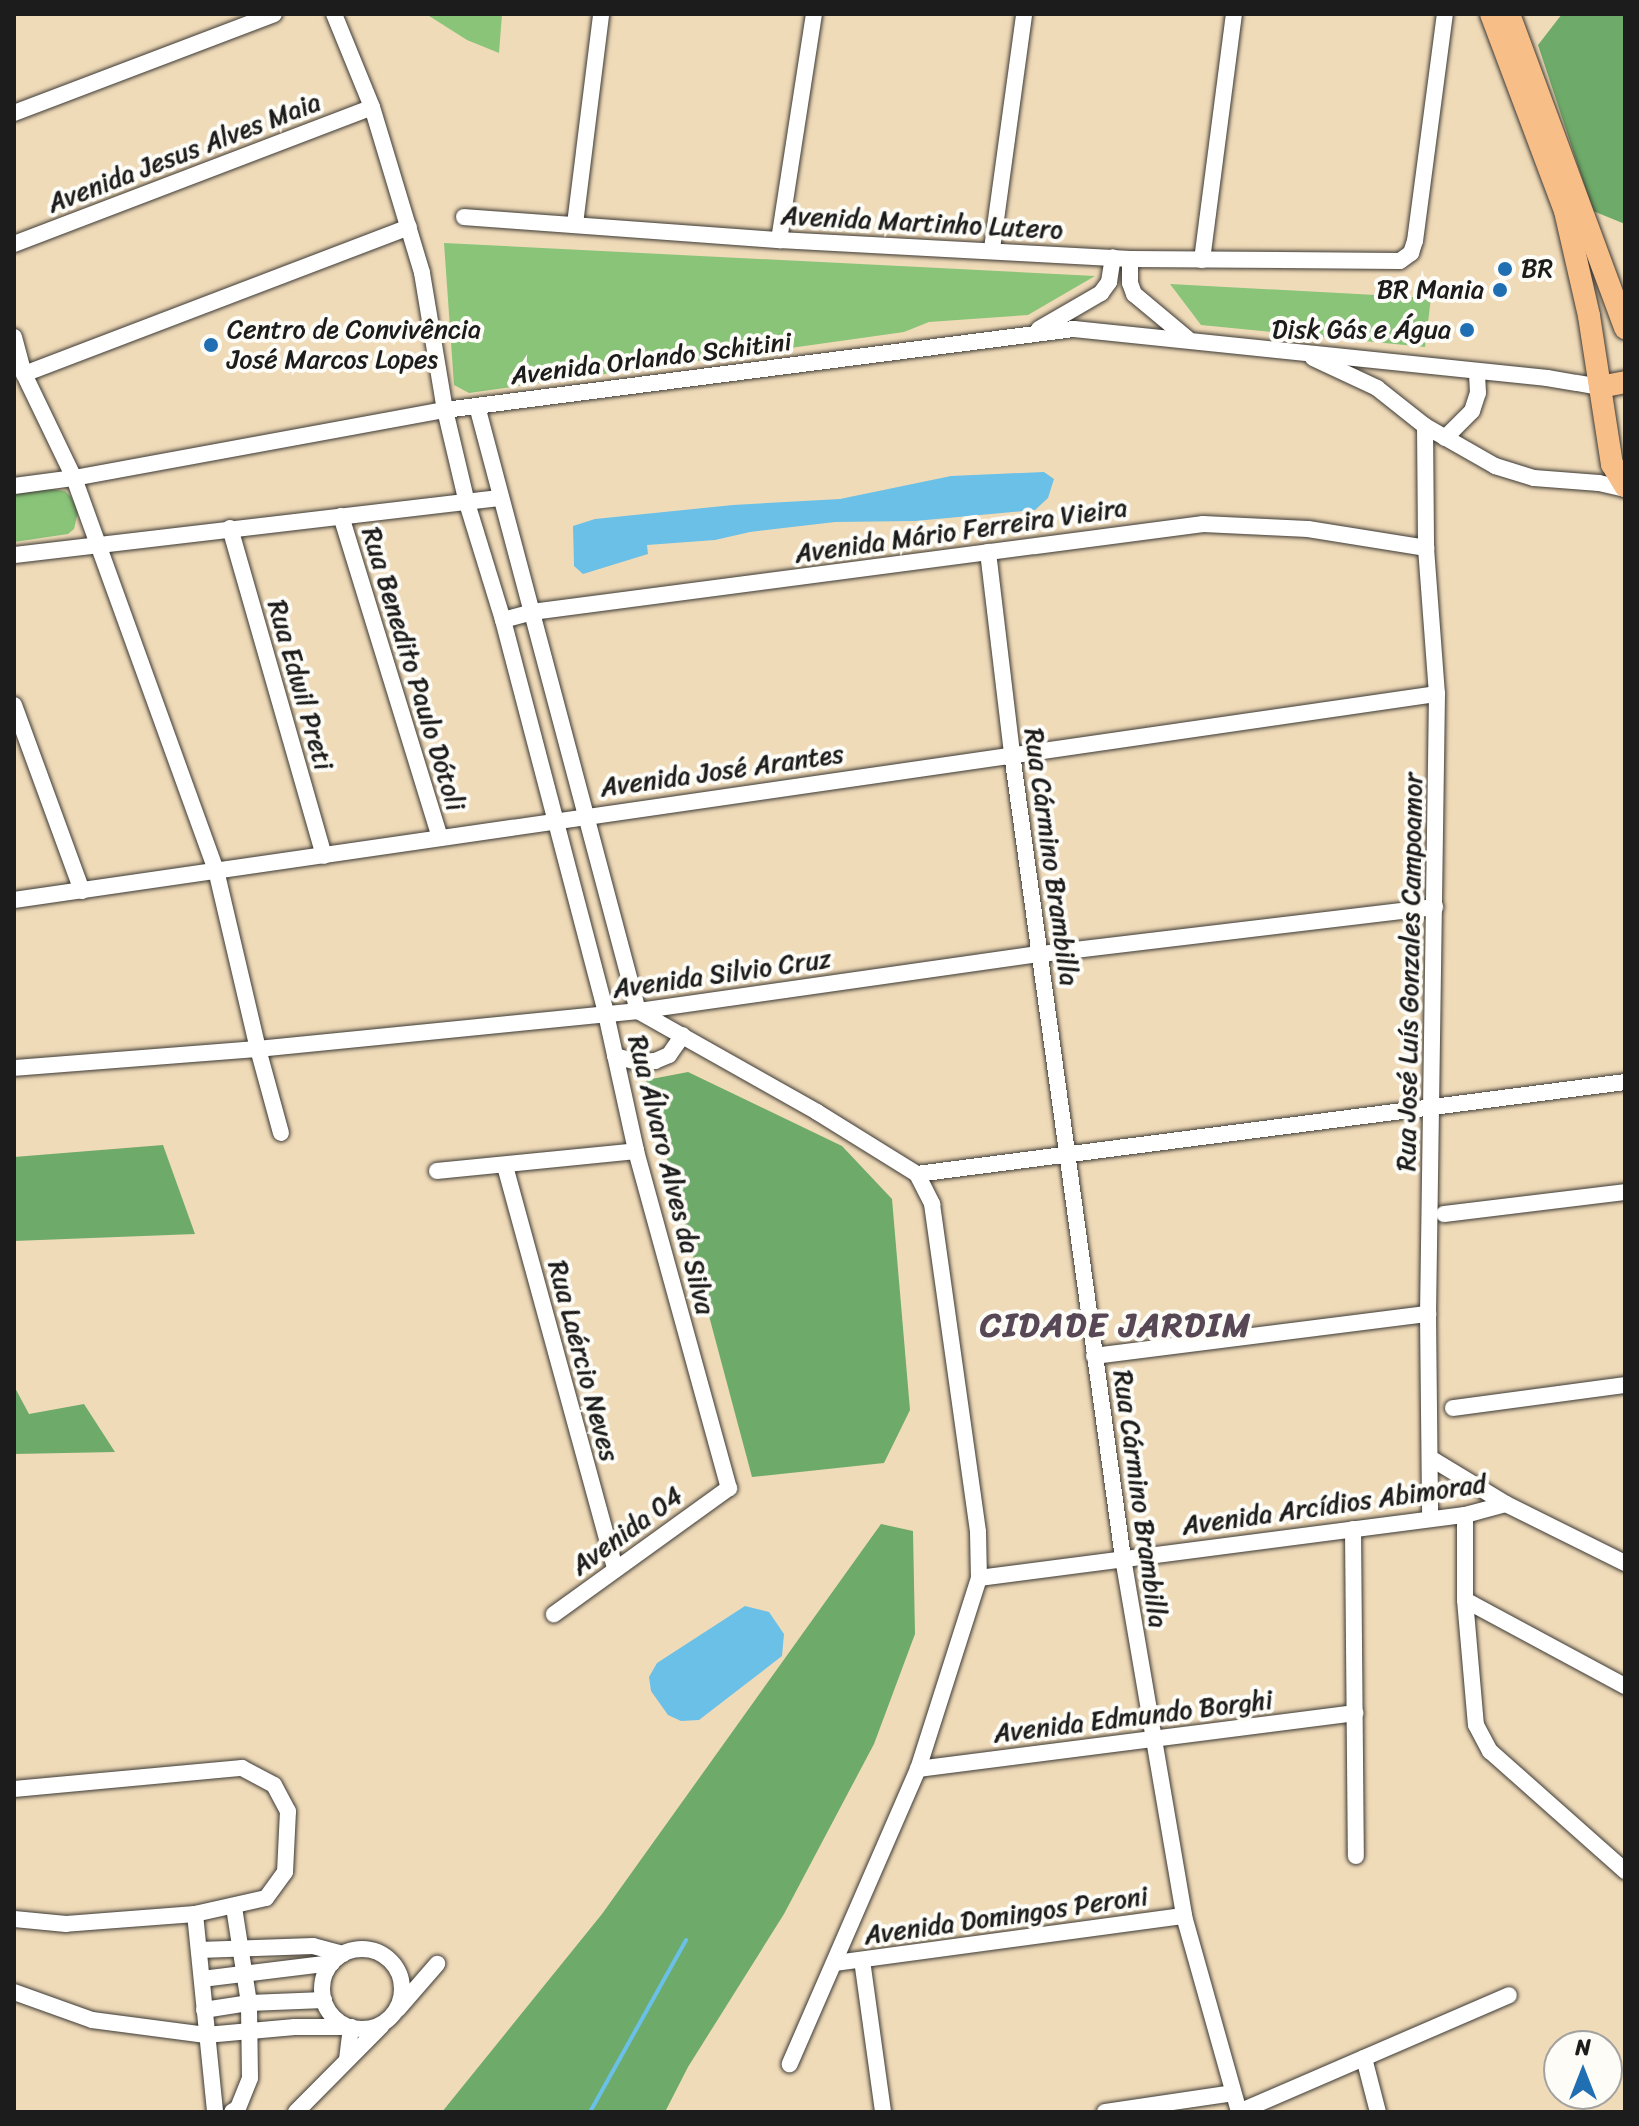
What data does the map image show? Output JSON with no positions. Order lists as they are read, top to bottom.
{
  "streets": {
    "street": [
      "Avenida Jesus Alves Maia",
      "Avenida Martinho Lutero",
      "Avenida Orlando Schitini",
      "Avenida Mário Ferreira Vieira",
      "Rua Benedito Paulo Dótoli",
      "Rua Edwil Preti",
      "Avenida José Arantes",
      "Rua Cármino Brambilla",
      "Rua José Luís Gonzales Campoamor",
      "Avenida Silvio Cruz",
      "Rua Álvaro Alves da Silva",
      "Rua Laércio Neves",
      "Avenida Arcídios Abimorad",
      "Avenida 04",
      "Avenida Edmundo Borghi",
      "Avenida Domingos Peroni"
    ]
  },
  "crossings": [
    ["Avenida Jesus Alves Maia", "Rua Álvaro Alves da Silva"],
    ["Avenida Orlando Schitini", "Rua José Luís Gonzales Campoamor"],
    ["Avenida Orlando Schitini", "Rua Álvaro Alves da Silva"],
    ["Avenida Mário Ferreira Vieira", "Rua Cármino Brambilla"],
    ["Avenida Mário Ferreira Vieira", "Rua José Luís Gonzales Campoamor"],
    ["Avenida Mário Ferreira Vieira", "Rua Álvaro Alves da Silva"],
    ["Rua Benedito Paulo Dótoli", "Avenida José Arantes"],
    ["Rua Edwil Preti", "Avenida José Arantes"],
    ["Avenida José Arantes", "Rua Cármino Brambilla"],
    ["Avenida José Arantes", "Rua José Luís Gonzales Campoamor"],
    ["Avenida José Arantes", "Rua Álvaro Alves da Silva"],
    ["Rua Cármino Brambilla", "Avenida Silvio Cruz"],
    ["Rua Cármino Brambilla", "Avenida Arcídios Abimorad"],
    ["Rua Cármino Brambilla", "Avenida Edmundo Borghi"],
    ["Rua Cármino Brambilla", "Avenida Domingos Peroni"],
    ["Rua José Luís Gonzales Campoamor", "Avenida Silvio Cruz"],
    ["Rua José Luís Gonzales Campoamor", "Avenida Arcídios Abimorad"],
    ["Avenida Silvio Cruz", "Rua Álvaro Alves da Silva"],
    ["Rua Álvaro Alves da Silva", "Avenida 04"],
    ["Rua Laércio Neves", "Avenida 04"]
  ],
  "districts": ["CIDADE JARDIM"],
  "places": [
    "BR",
    "BR Mania",
    "Disk Gás e Água",
    "Centro de Convivência José Marcos Lopes"
  ],
  "north": "top"
}
